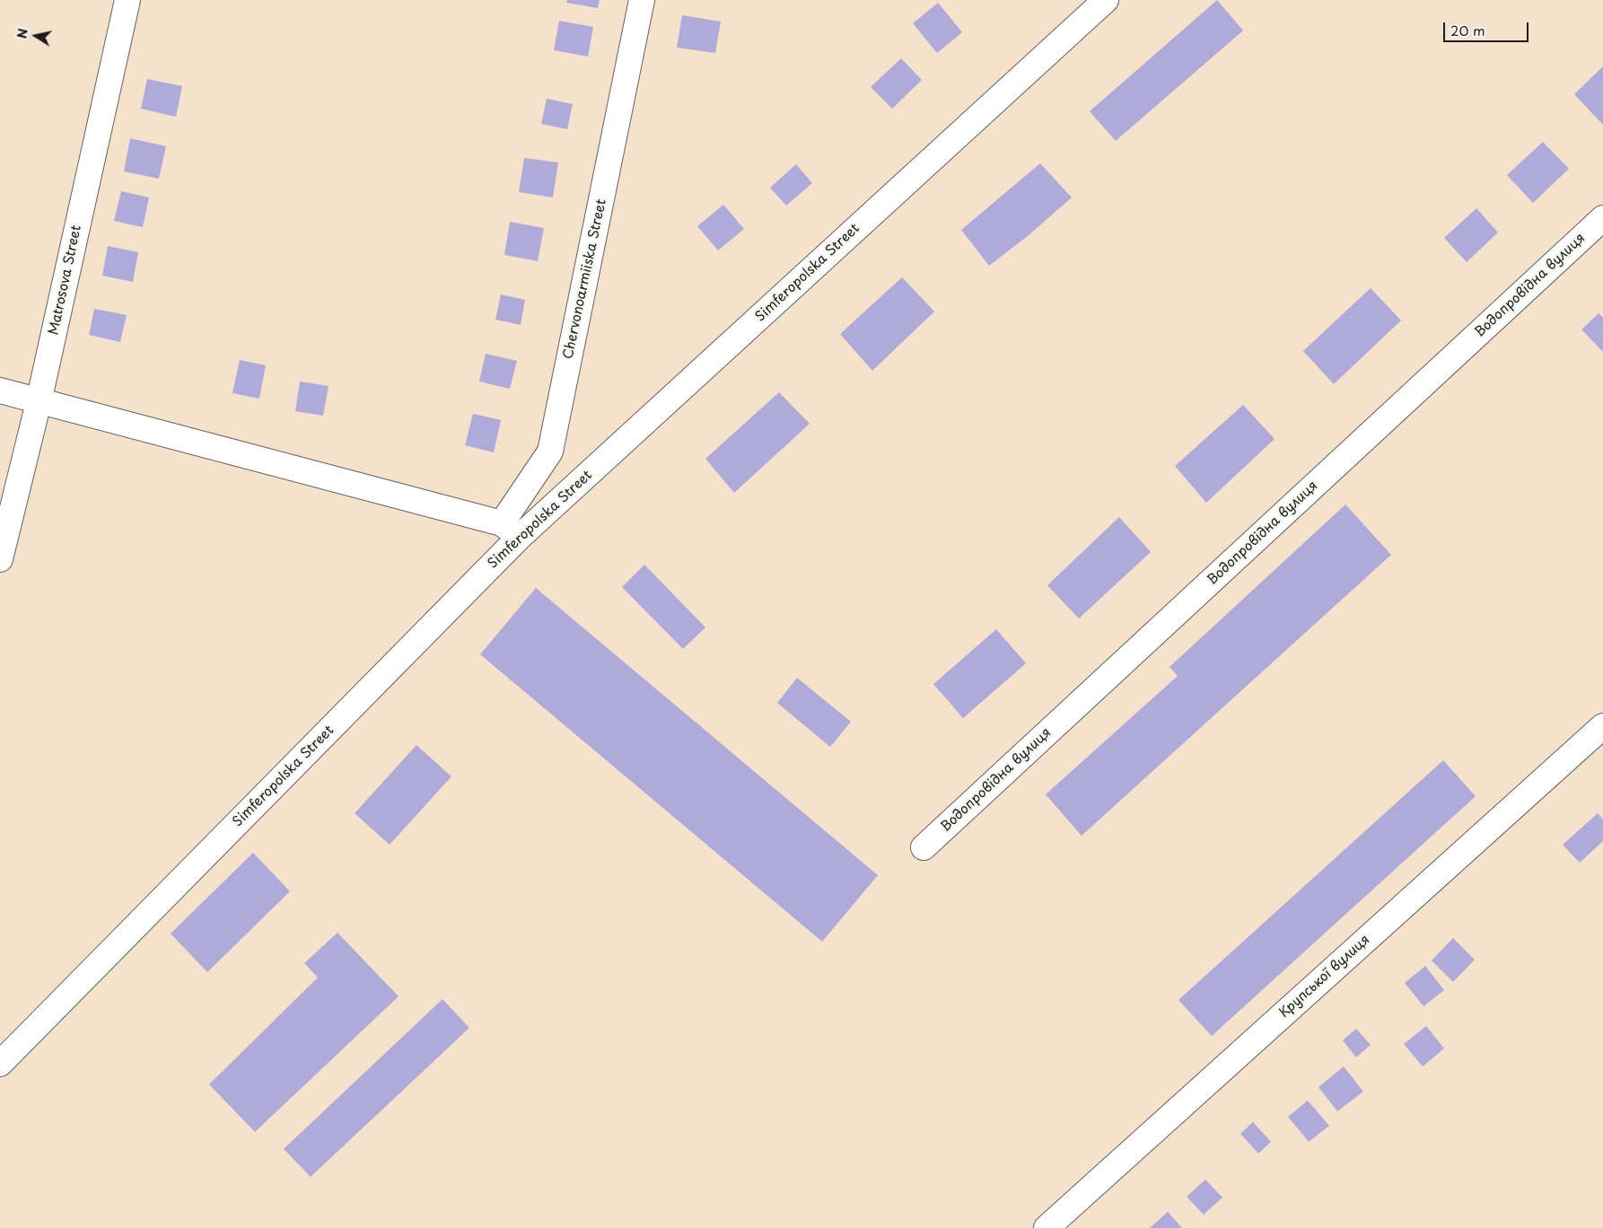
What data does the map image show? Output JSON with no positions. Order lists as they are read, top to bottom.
{
  "streets": {
    "street": [
      "Simferopolska Street",
      "Chervonoarmiiska Street",
      "Matrosova Street",
      "Водопровідна вулиця",
      "Крупської вулиця"
    ]
  },
  "crossings": [
    ["Simferopolska Street", "Chervonoarmiiska Street"]
  ],
  "scale_bar": "20 m",
  "north": "left"
}
